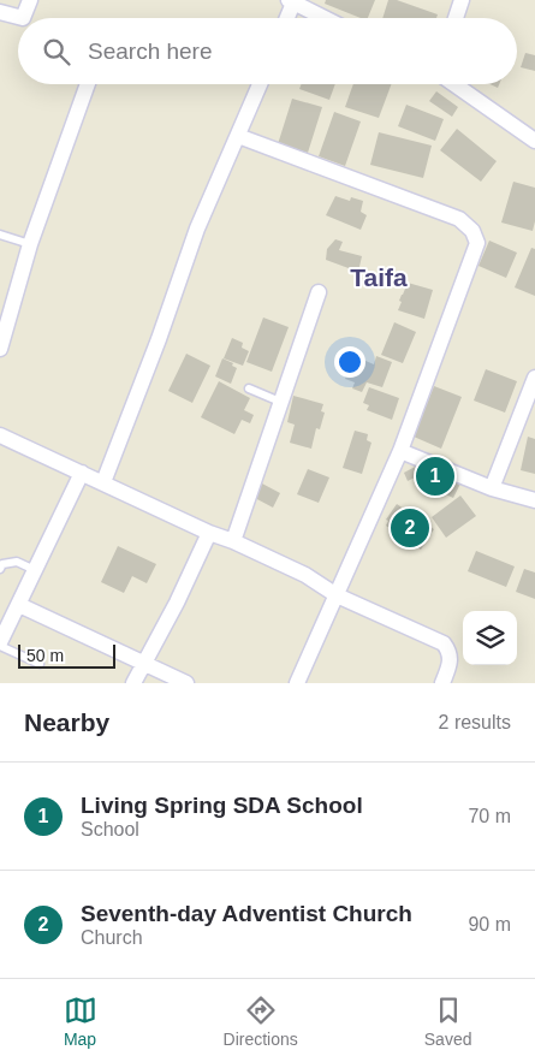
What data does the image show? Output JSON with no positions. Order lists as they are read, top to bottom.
{
  "districts": ["Taifa"],
  "scale_bar": "50 m",
  "page": {
    "search": "Search here",
    "pins": ["1", "2"],
    "scale": "50 m",
    "heading": ["Nearby", "2 results"],
    "list": [
      {
        "mark": "1",
        "name": "Living Spring SDA School",
        "note": "School",
        "value": "70 m"
      },
      {
        "mark": "2",
        "name": "Seventh-day Adventist Church",
        "note": "Church",
        "value": "90 m"
      }
    ],
    "nav": ["Map", "Directions", "Saved"]
  }
}
